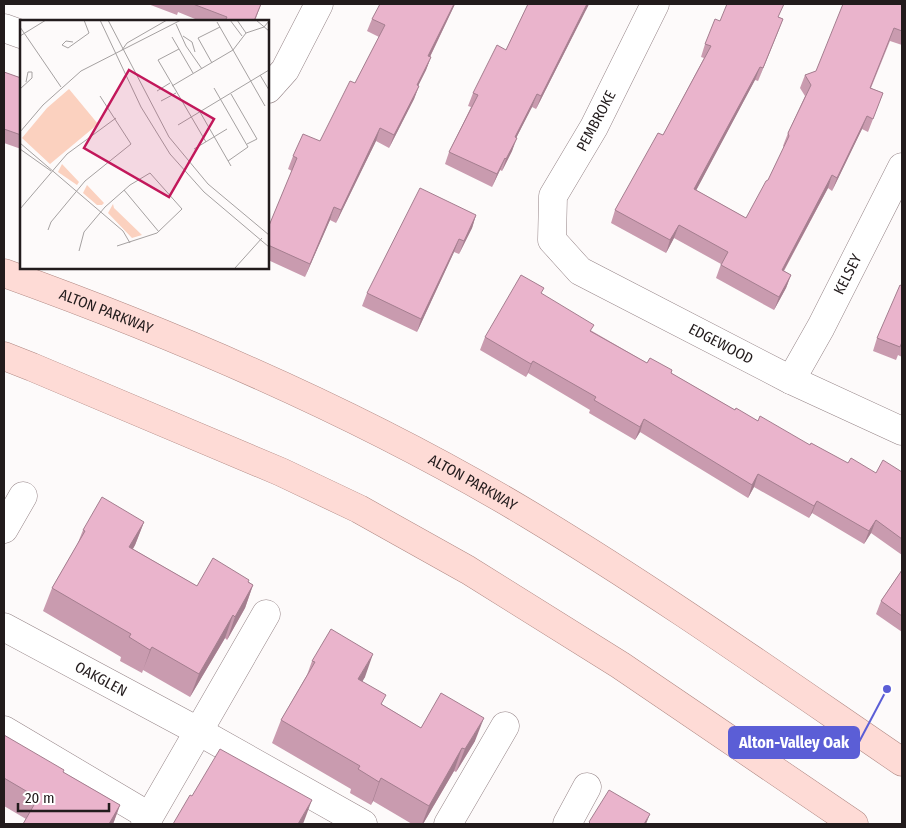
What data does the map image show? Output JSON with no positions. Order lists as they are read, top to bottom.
{
  "streets": {
    "main road": ["ALTON PARKWAY"],
    "street": [
      "PEMBROKE",
      "KELSEY",
      "EDGEWOOD",
      "OAKGLEN"
    ]
  },
  "crossings": [
    ["PEMBROKE", "EDGEWOOD"],
    ["KELSEY", "EDGEWOOD"]
  ],
  "places": ["Alton-Valley Oak"],
  "scale_bar": "20 m"
}
